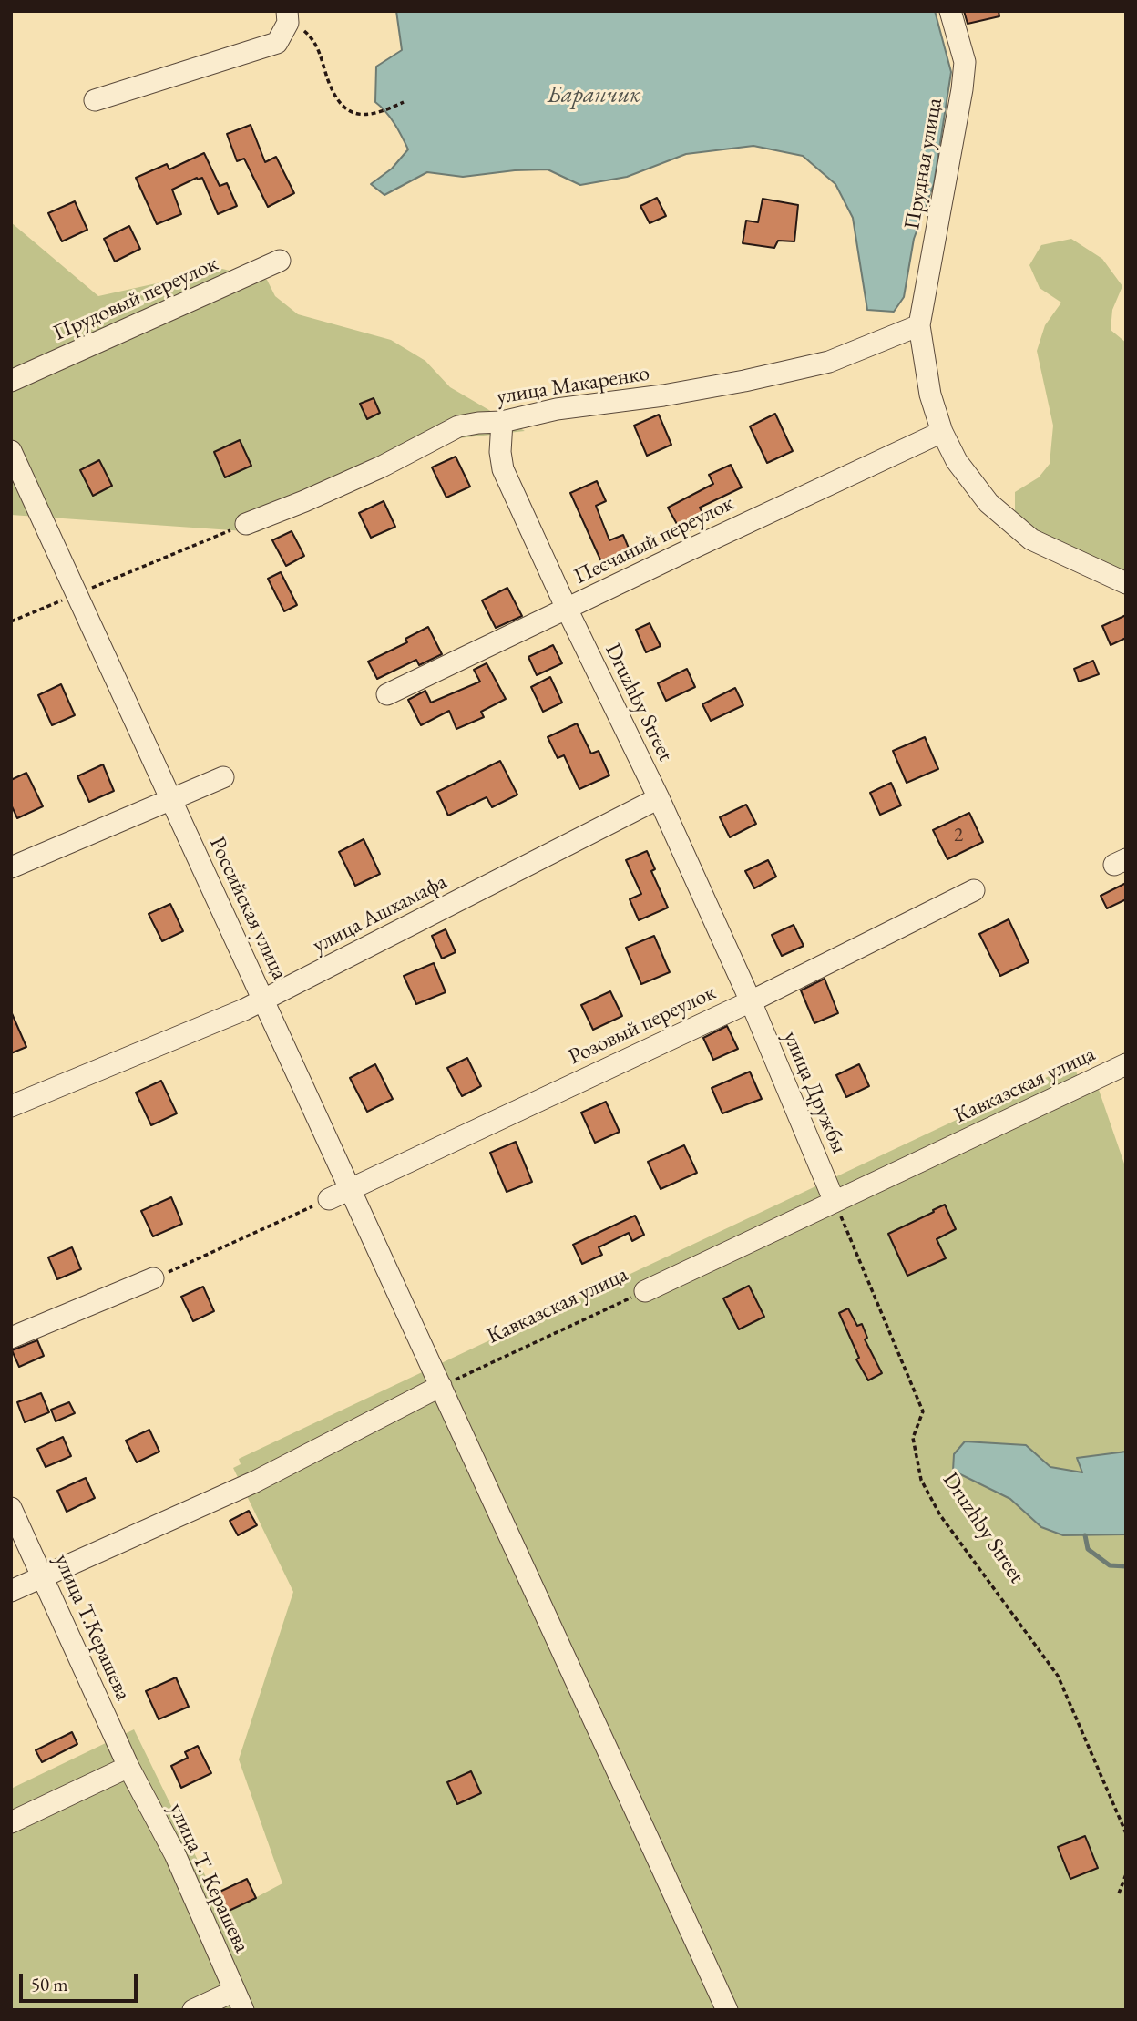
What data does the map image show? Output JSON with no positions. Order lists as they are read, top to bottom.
{
  "streets": {
    "street": [
      "Прудная улица",
      "Прудовый переулок",
      "улица Макаренко",
      "Песчаный переулок",
      "Druzhby Street",
      "Российская улица",
      "улица Ашхамафа",
      "Розовый переулок",
      "Кавказcкая улица",
      "улица Дружбы",
      "улица Т.Керашева",
      "улица Т. Керашева"
    ]
  },
  "crossings": [
    ["Прудная улица", "улица Макаренко"],
    ["Прудная улица", "Песчаный переулок"],
    ["улица Макаренко", "Druzhby Street"],
    ["Песчаный переулок", "Druzhby Street"],
    ["Druzhby Street", "улица Ашхамафа"],
    ["Druzhby Street", "Розовый переулок"],
    ["Druzhby Street", "Кавказcкая улица"],
    ["Druzhby Street", "улица Дружбы"],
    ["Российская улица", "улица Ашхамафа"],
    ["Российская улица", "Розовый переулок"],
    ["Российская улица", "Кавказcкая улица"],
    ["Розовый переулок", "улица Дружбы"],
    ["Кавказcкая улица", "улица Дружбы"],
    ["улица Т.Керашева", "улица Т. Керашева"]
  ],
  "water": ["Баранчик"],
  "house_numbers": ["2"],
  "scale_bar": "50 m"
}
